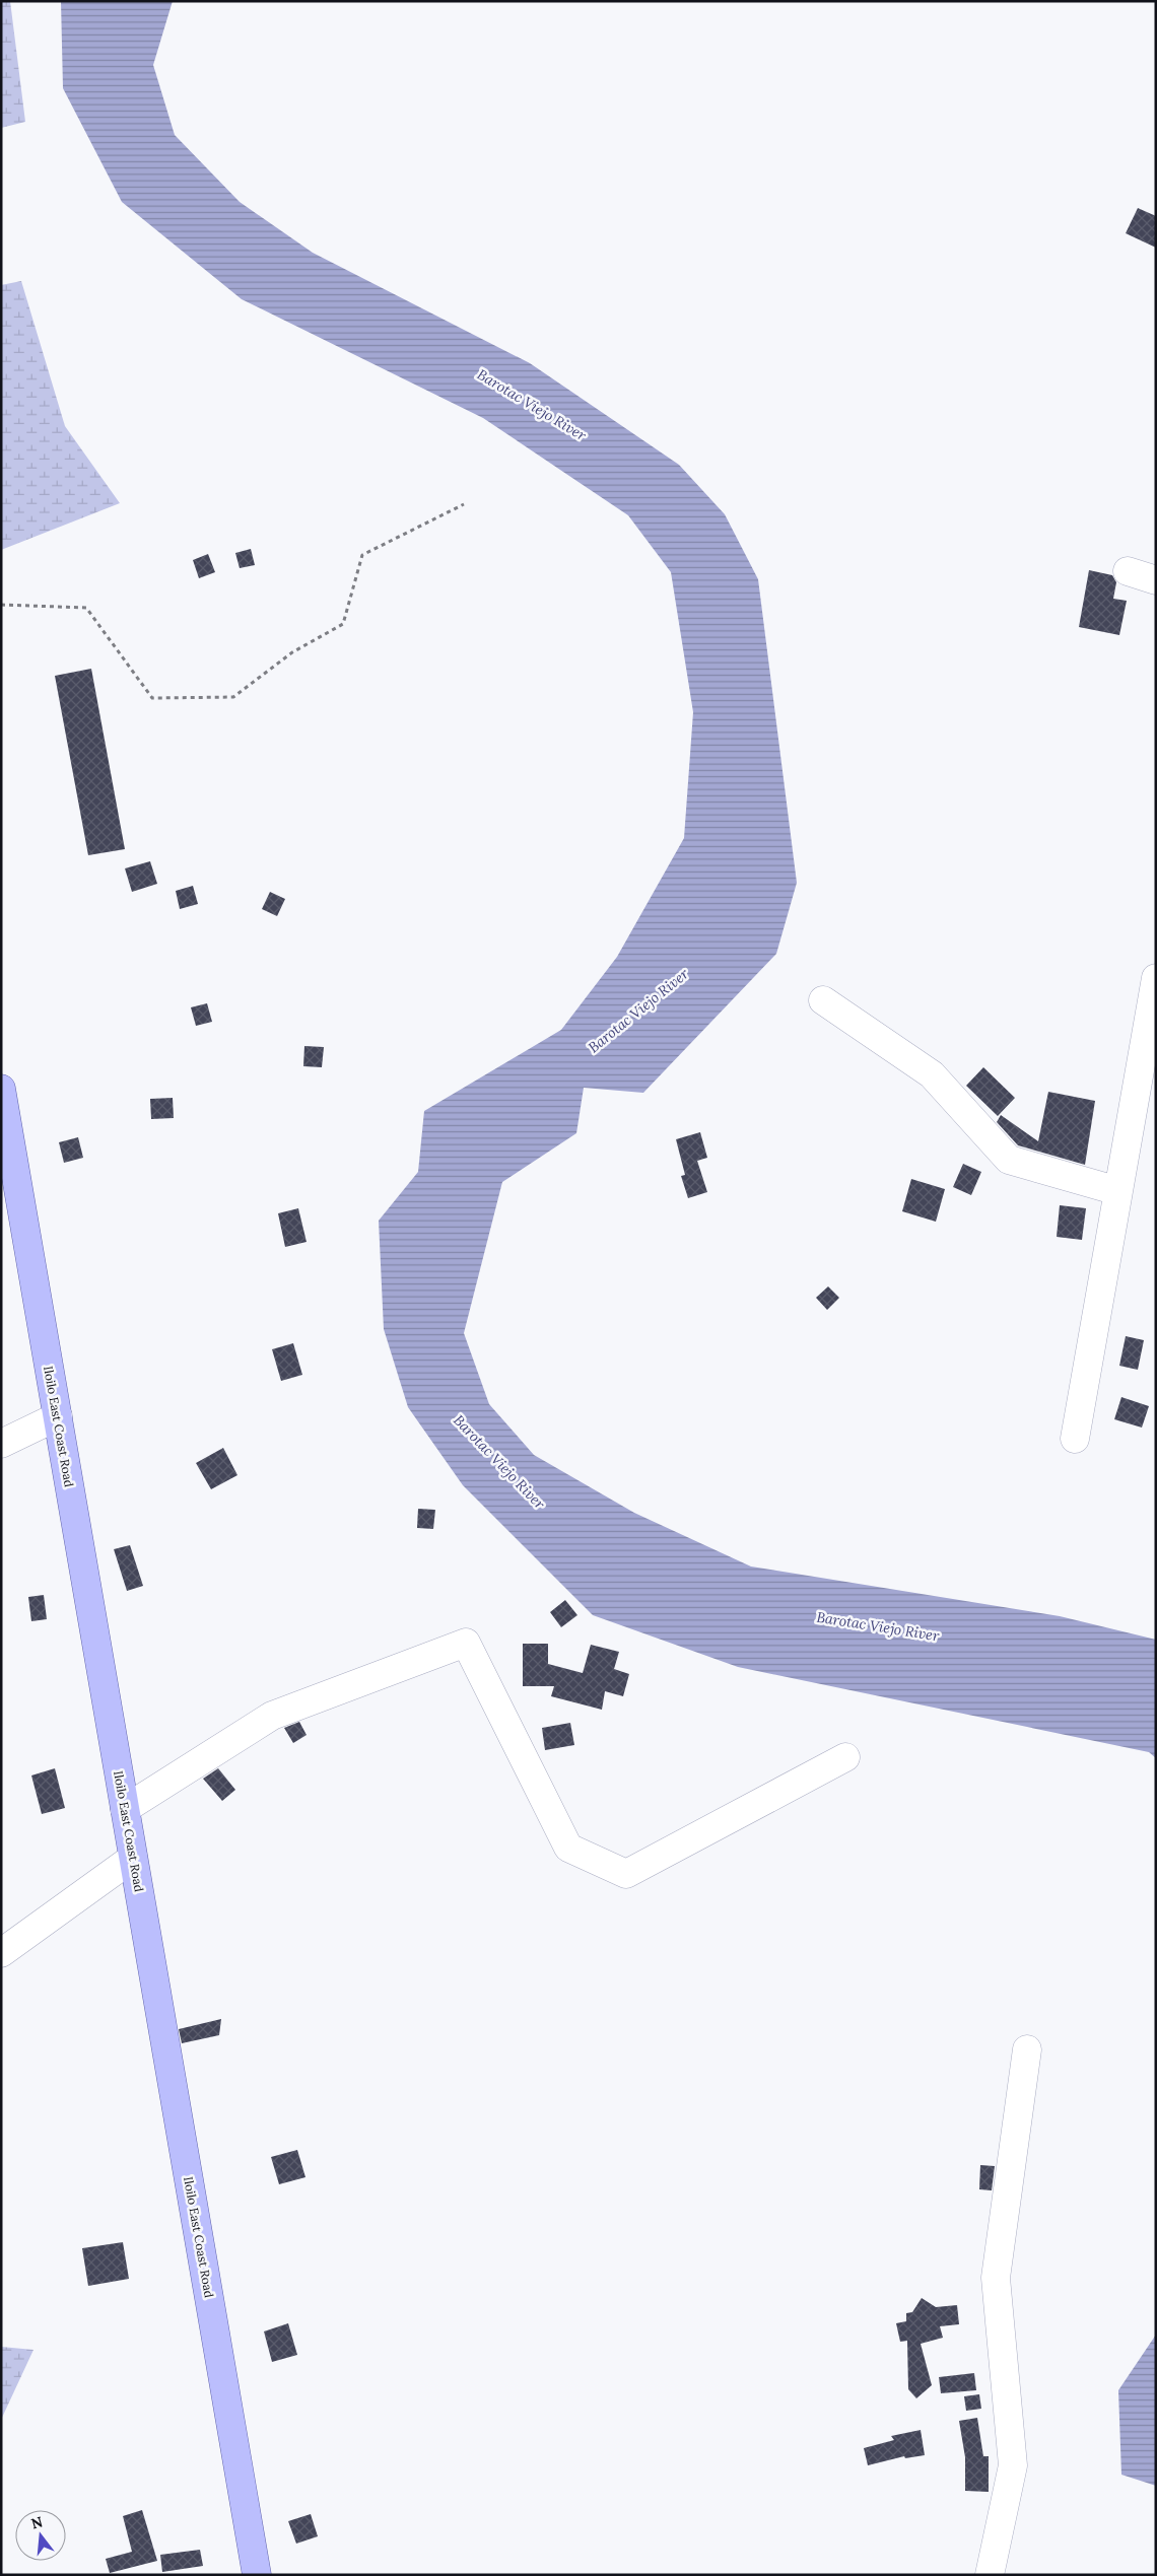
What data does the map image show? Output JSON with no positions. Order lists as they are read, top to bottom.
{
  "streets": {
    "main road": ["Iloilo East Coast Road"]
  },
  "water": ["Barotac Viejo River"],
  "north": "top"
}
